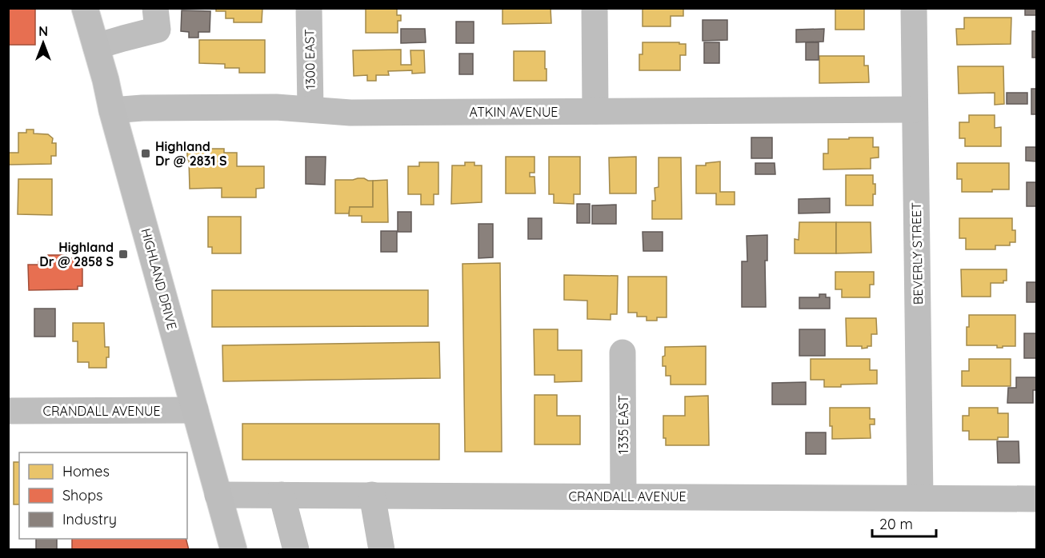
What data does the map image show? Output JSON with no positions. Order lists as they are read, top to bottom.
{
  "streets": {
    "main road": ["HIGHLAND DRIVE"],
    "street": [
      "1300 EAST",
      "ATKIN AVENUE",
      "BEVERLY STREET",
      "CRANDALL AVENUE",
      "1335 EAST"
    ]
  },
  "crossings": [
    ["1300 EAST", "ATKIN AVENUE"],
    ["ATKIN AVENUE", "BEVERLY STREET"],
    ["ATKIN AVENUE", "HIGHLAND DRIVE"],
    ["BEVERLY STREET", "CRANDALL AVENUE"],
    ["HIGHLAND DRIVE", "CRANDALL AVENUE"],
    ["CRANDALL AVENUE", "1335 EAST"]
  ],
  "places": {
    "transit": ["Highland Dr @ 2831 S", "Highland Dr @ 2858 S"]
  },
  "legend": ["Homes", "Shops", "Industry"],
  "scale_bar": "20 m",
  "north": "top"
}
